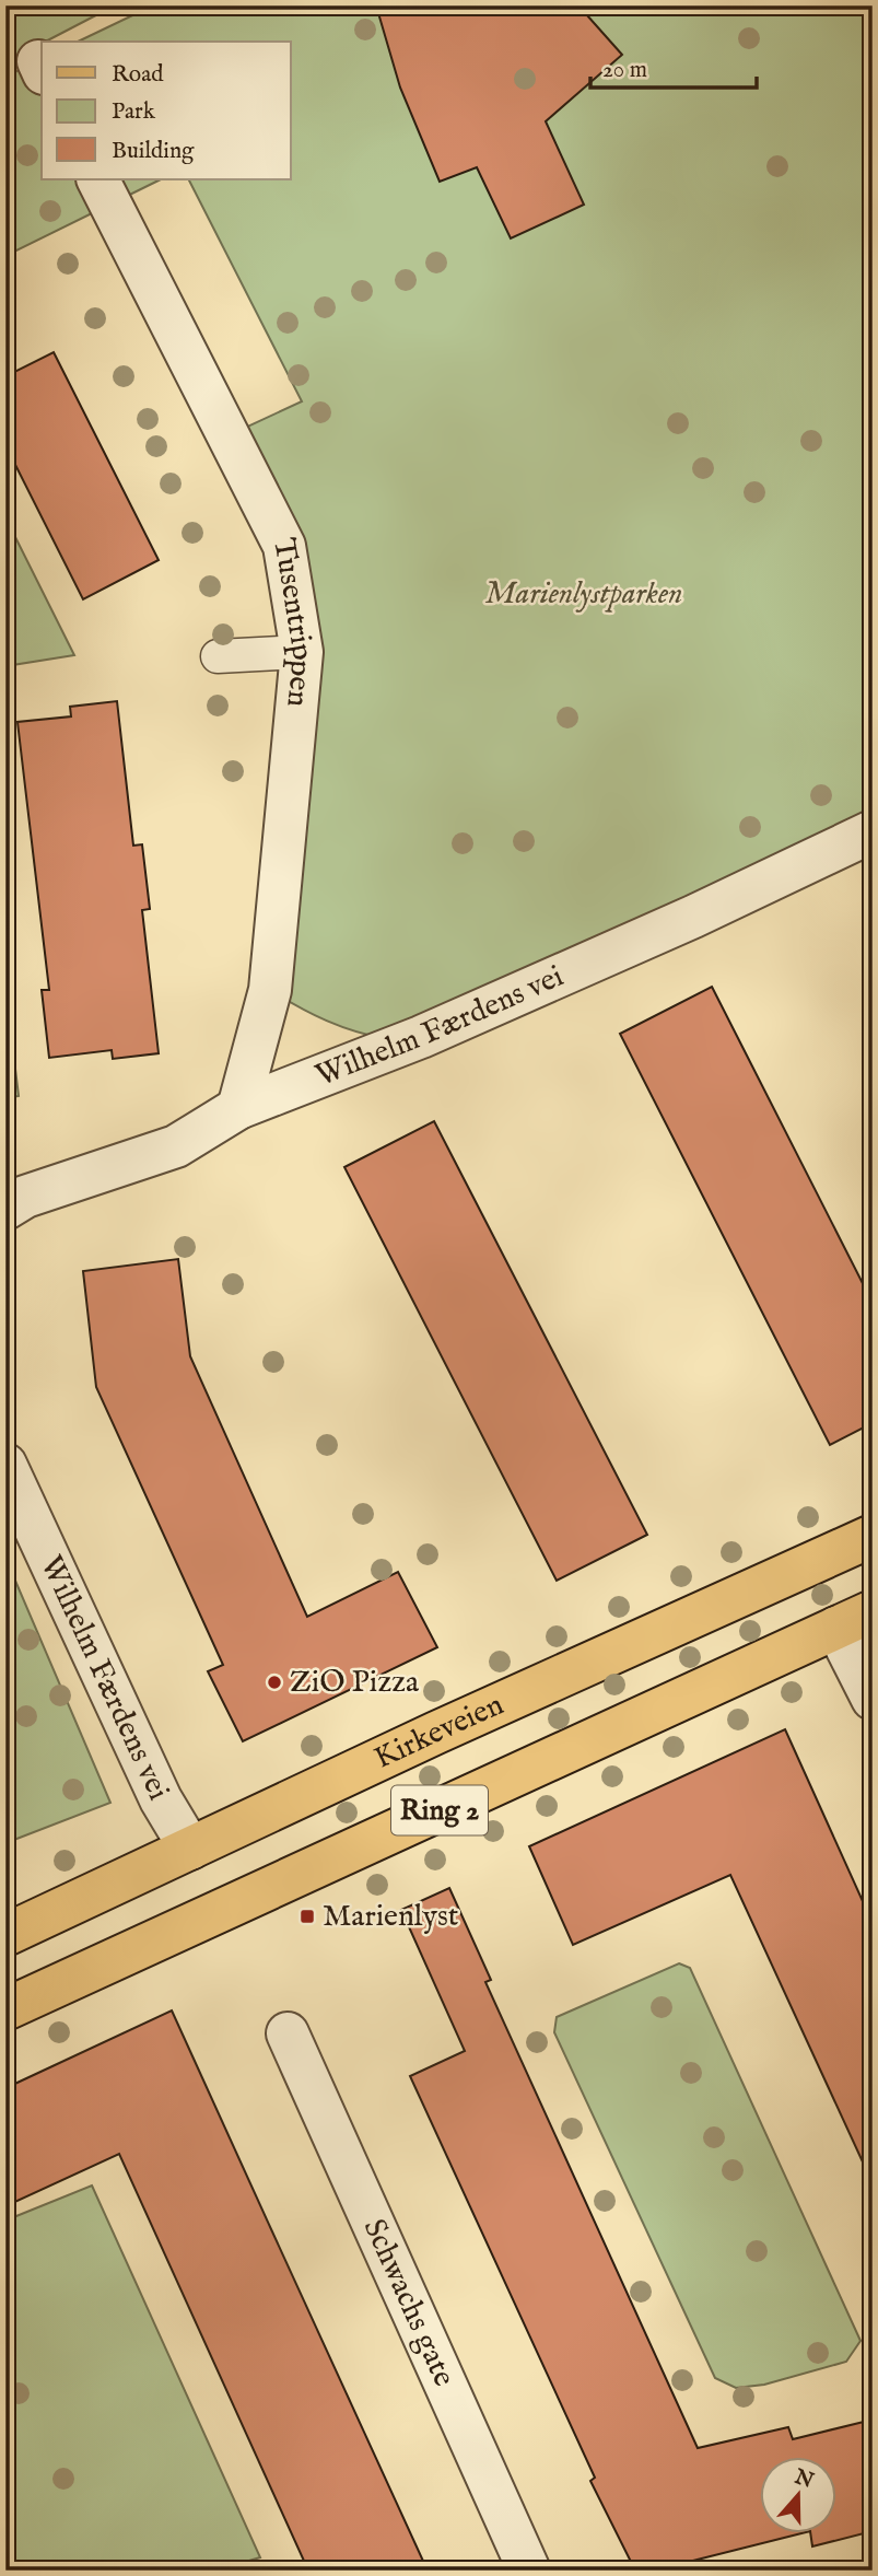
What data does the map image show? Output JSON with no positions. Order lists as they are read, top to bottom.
{
  "streets": {
    "main road": ["Kirkeveien", "Ring 2"],
    "street": ["Tusentrippen", "Wilhelm Færdens vei", "Schwachs gate"]
  },
  "crossings": [
    ["Tusentrippen", "Wilhelm Færdens vei"],
    ["Wilhelm Færdens vei", "Kirkeveien"]
  ],
  "parks": ["Marienlystparken"],
  "places": {
    "other": ["ZiO Pizza"],
    "transit": ["Marienlyst"]
  },
  "legend": ["Road", "Park", "Building"],
  "scale_bar": "20 m",
  "north": "top"
}
